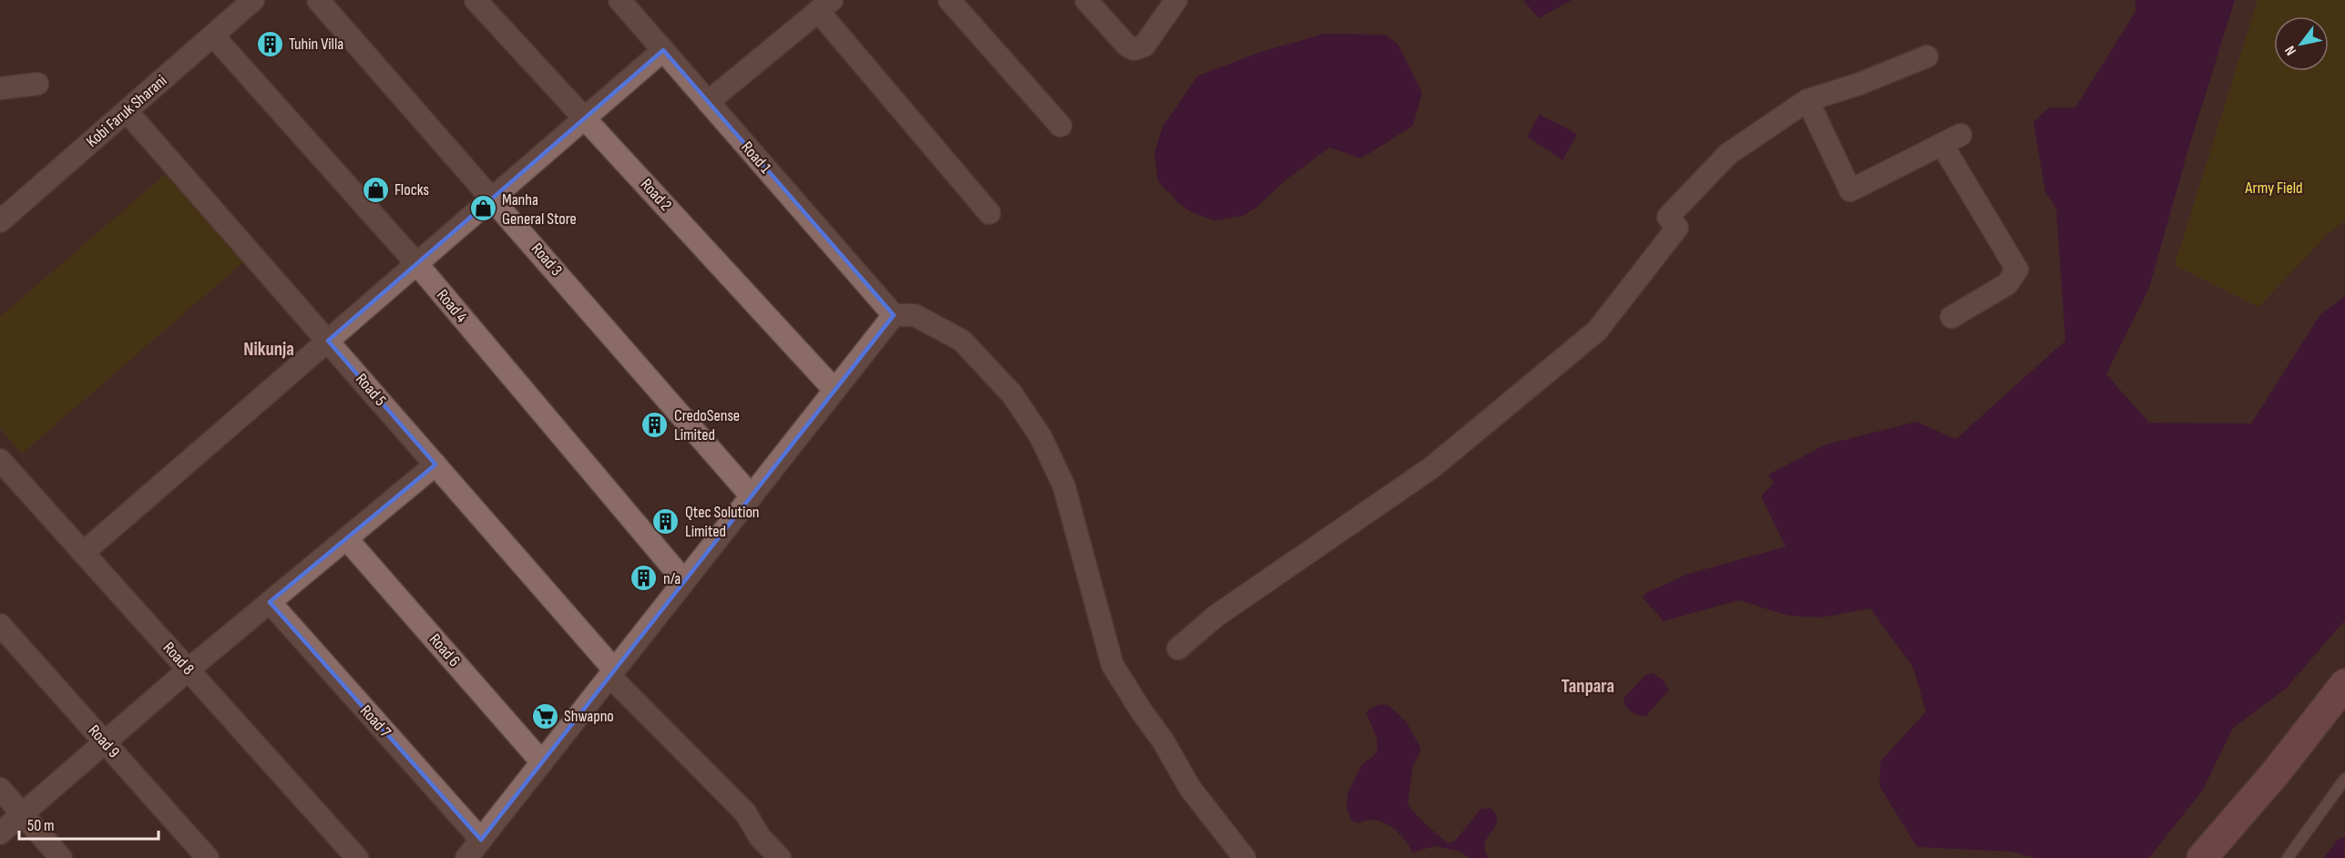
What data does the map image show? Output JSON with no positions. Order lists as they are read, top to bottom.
{
  "streets": {
    "street": [
      "Kobi Faruk Sharani",
      "Road 1",
      "Road 2",
      "Road 3",
      "Road 4",
      "Road 5",
      "Road 6",
      "Road 8",
      "Road 7",
      "Road 9"
    ]
  },
  "crossings": [
    ["Kobi Faruk Sharani", "Road 4"],
    ["Kobi Faruk Sharani", "Road 5"]
  ],
  "districts": ["Nikunja", "Tanpara"],
  "parks": ["Army Field"],
  "places": {
    "building": [
      "Tuhin Villa",
      "CredoSense Limited",
      "Qtec Solution Limited",
      "n/a"
    ],
    "shop": ["Flocks", "Manha General Store"],
    "supermarket": ["Shwapno"]
  },
  "scale_bar": "50 m",
  "north": "bottom left"
}
